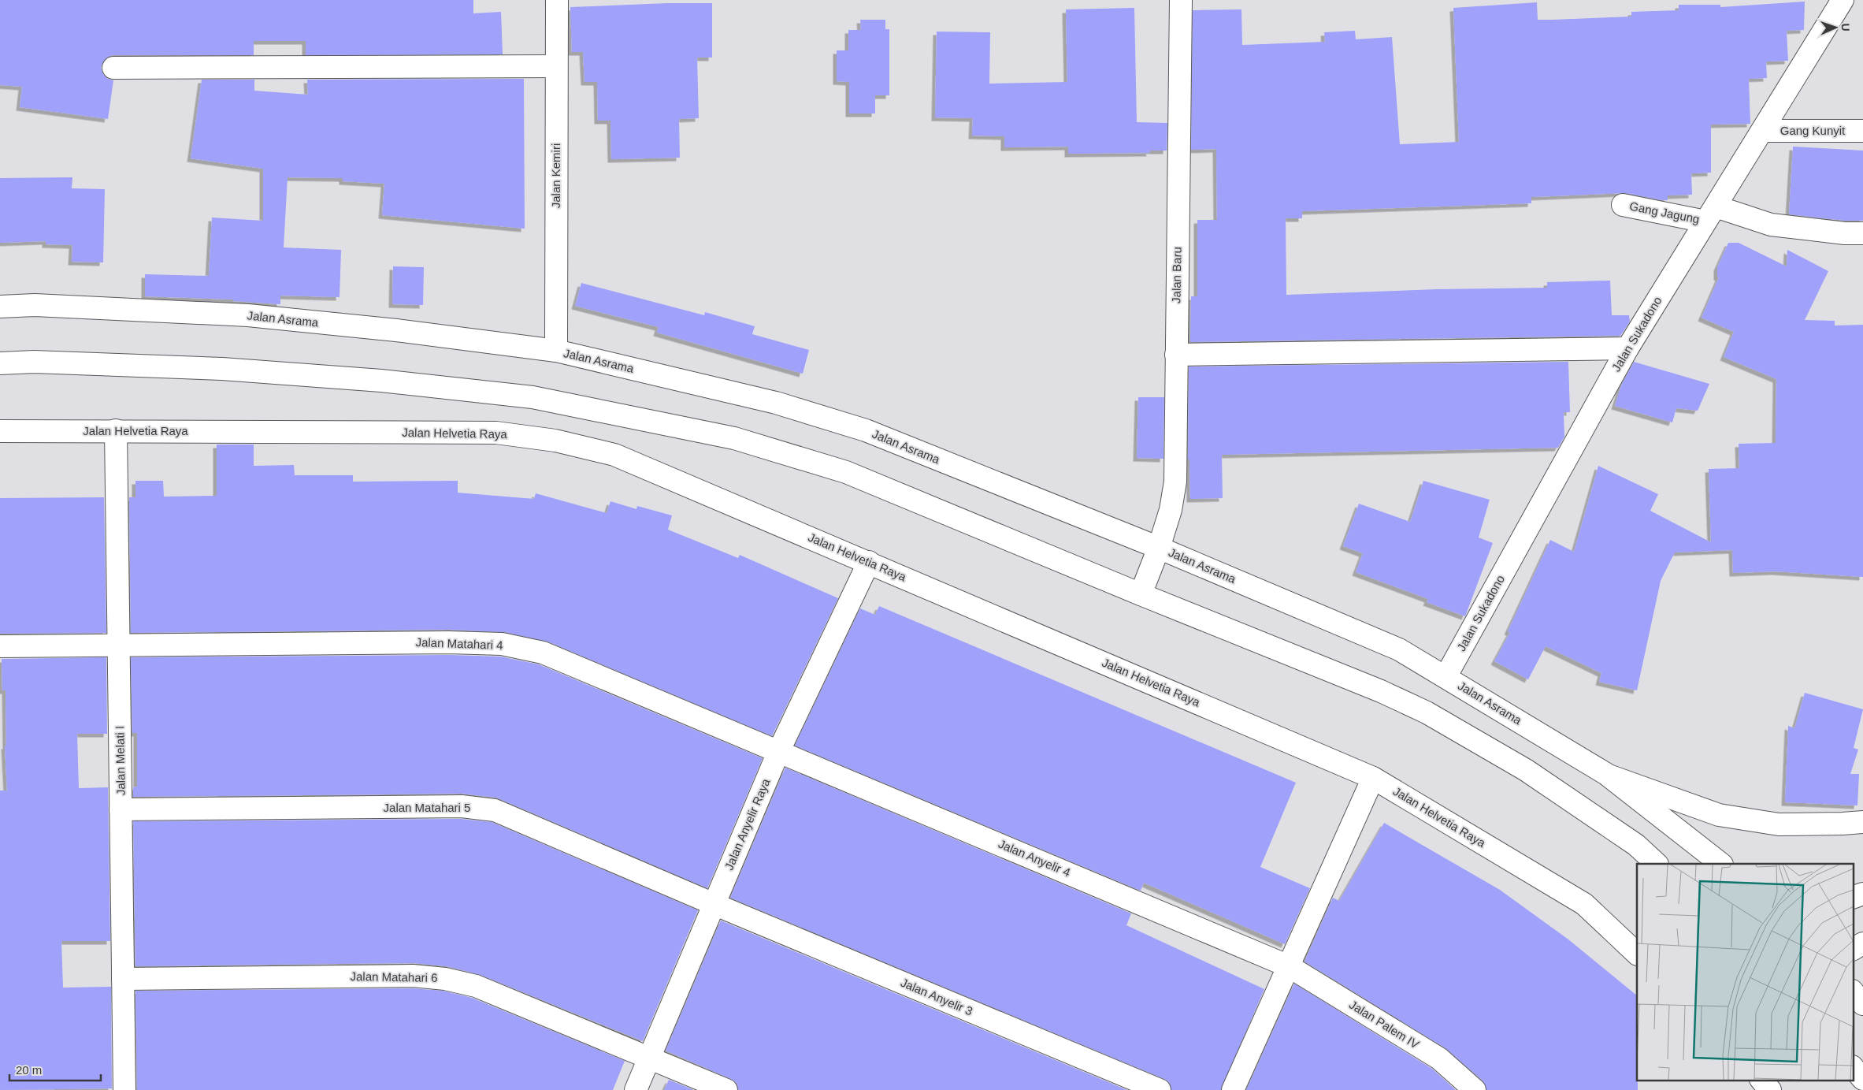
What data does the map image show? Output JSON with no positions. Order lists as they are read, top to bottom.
{
  "streets": {
    "main road": [
      "Gang Kunyit",
      "Jalan Kemiri",
      "Gang Jagung",
      "Jalan Baru",
      "Jalan Asrama",
      "Jalan Sukadono",
      "Jalan Helvetia Raya",
      "Jalan Matahari 4",
      "Jalan Melati I",
      "Jalan Matahari 5",
      "Jalan Anyelir Raya",
      "Jalan Anyelir 4",
      "Jalan Matahari 6",
      "Jalan Anyelir 3",
      "Jalan Palem IV"
    ]
  },
  "crossings": [
    ["Gang Kunyit", "Jalan Sukadono"],
    ["Jalan Kemiri", "Jalan Asrama"],
    ["Gang Jagung", "Jalan Sukadono"],
    ["Jalan Baru", "Jalan Asrama"],
    ["Jalan Asrama", "Jalan Sukadono"],
    ["Jalan Helvetia Raya", "Jalan Melati I"],
    ["Jalan Helvetia Raya", "Jalan Anyelir Raya"],
    ["Jalan Matahari 4", "Jalan Melati I"],
    ["Jalan Matahari 4", "Jalan Anyelir Raya"],
    ["Jalan Matahari 4", "Jalan Anyelir 4"],
    ["Jalan Melati I", "Jalan Matahari 5"],
    ["Jalan Melati I", "Jalan Matahari 6"],
    ["Jalan Matahari 5", "Jalan Anyelir Raya"],
    ["Jalan Matahari 5", "Jalan Anyelir 3"],
    ["Jalan Anyelir Raya", "Jalan Anyelir 4"],
    ["Jalan Anyelir Raya", "Jalan Matahari 6"],
    ["Jalan Anyelir Raya", "Jalan Anyelir 3"],
    ["Jalan Anyelir 4", "Jalan Palem IV"]
  ],
  "scale_bar": "20 m",
  "north": "right"
}
